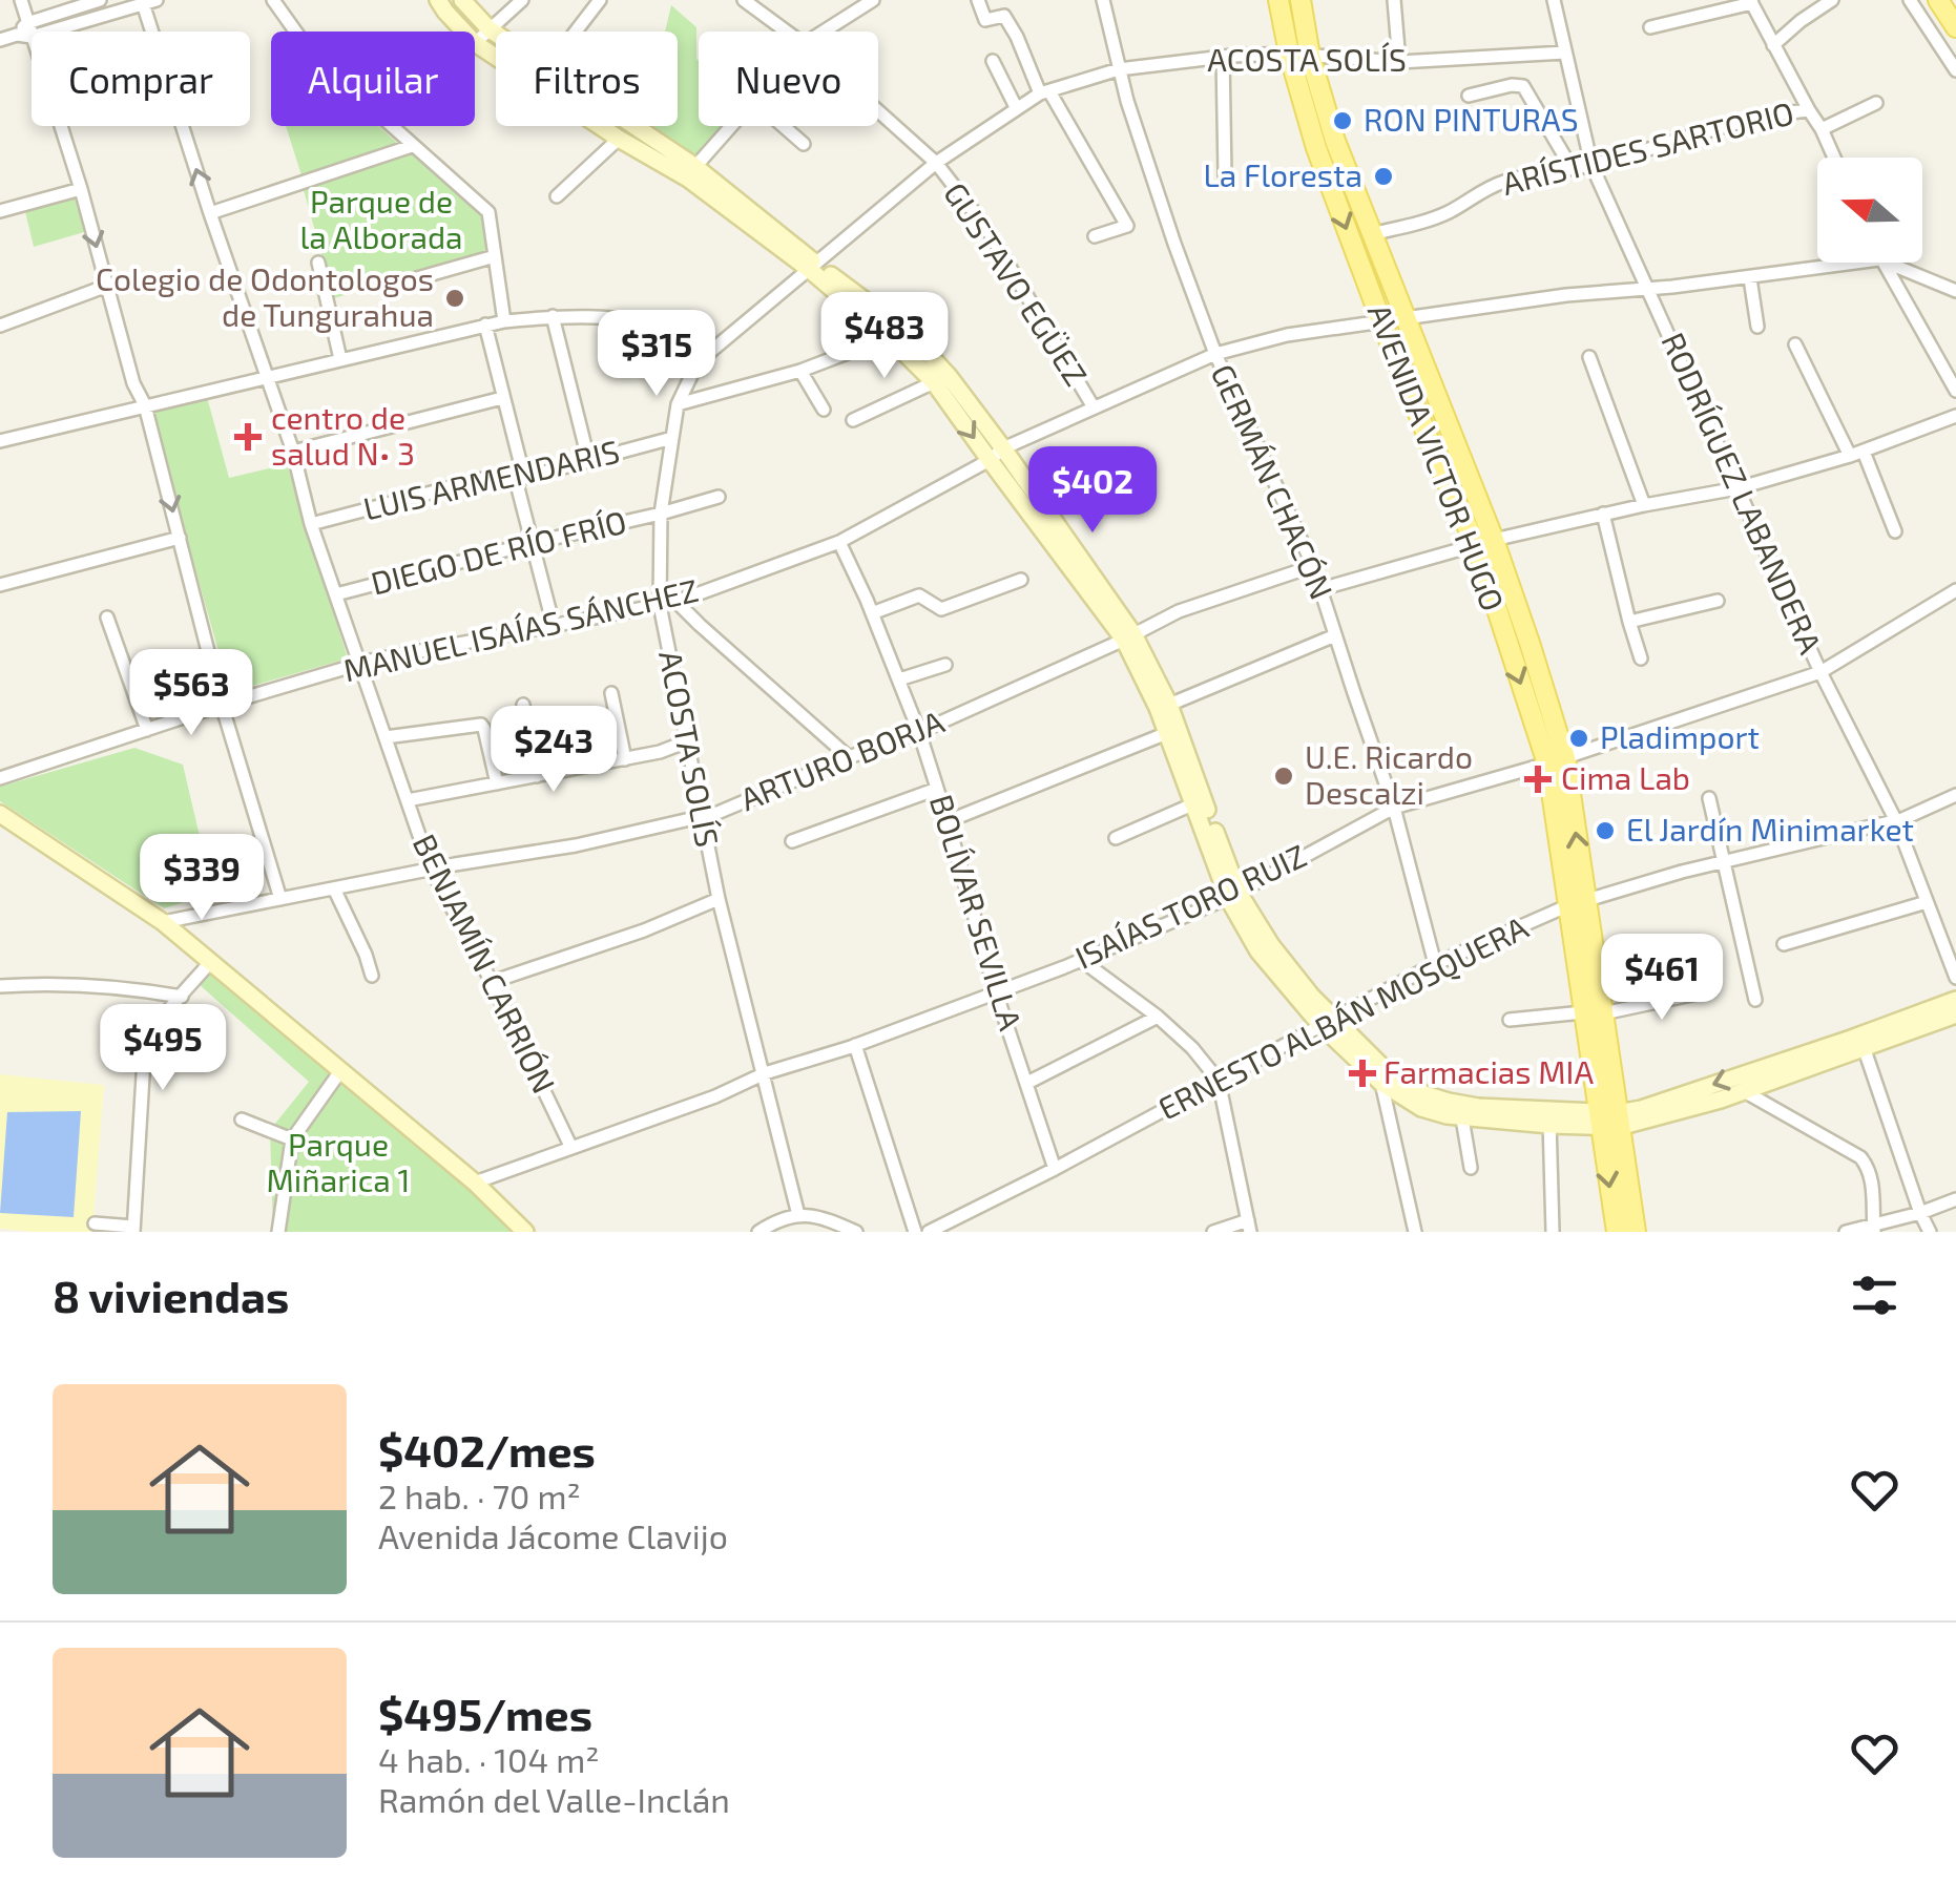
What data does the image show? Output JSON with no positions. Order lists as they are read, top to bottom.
{
  "streets": {
    "main road": ["AVENIDA VICTOR HUGO"],
    "street": [
      "ACOSTA SOLÍS",
      "ARÍSTIDES SARTORIO",
      "GUSTAVO EGÜEZ",
      "LUIS ARMENDARIS",
      "GERMÁN CHACÓN",
      "RODRÍGUEZ LABANDERA",
      "DIEGO DE RÍO FRÍO",
      "MANUEL ISAÍAS SÁNCHEZ",
      "ARTURO BORJA",
      "ISAÍAS TORO RUIZ",
      "BOLÍVAR SEVILLA",
      "BENJAMÍN CARRIÓN",
      "ERNESTO ALBÁN MOSQUERA"
    ]
  },
  "crossings": [
    ["ACOSTA SOLÍS", "GUSTAVO EGÜEZ"],
    ["ACOSTA SOLÍS", "AVENIDA VICTOR HUGO"],
    ["ACOSTA SOLÍS", "LUIS ARMENDARIS"],
    ["ACOSTA SOLÍS", "GERMÁN CHACÓN"],
    ["ACOSTA SOLÍS", "RODRÍGUEZ LABANDERA"],
    ["ACOSTA SOLÍS", "DIEGO DE RÍO FRÍO"],
    ["ACOSTA SOLÍS", "MANUEL ISAÍAS SÁNCHEZ"],
    ["ACOSTA SOLÍS", "ARTURO BORJA"],
    ["ACOSTA SOLÍS", "ISAÍAS TORO RUIZ"],
    ["ARÍSTIDES SARTORIO", "AVENIDA VICTOR HUGO"],
    ["ARÍSTIDES SARTORIO", "RODRÍGUEZ LABANDERA"],
    ["GUSTAVO EGÜEZ", "MANUEL ISAÍAS SÁNCHEZ"],
    ["AVENIDA VICTOR HUGO", "MANUEL ISAÍAS SÁNCHEZ"],
    ["AVENIDA VICTOR HUGO", "ISAÍAS TORO RUIZ"],
    ["AVENIDA VICTOR HUGO", "ERNESTO ALBÁN MOSQUERA"],
    ["LUIS ARMENDARIS", "BENJAMÍN CARRIÓN"],
    ["GERMÁN CHACÓN", "MANUEL ISAÍAS SÁNCHEZ"],
    ["GERMÁN CHACÓN", "ARTURO BORJA"],
    ["GERMÁN CHACÓN", "ISAÍAS TORO RUIZ"],
    ["GERMÁN CHACÓN", "ERNESTO ALBÁN MOSQUERA"],
    ["RODRÍGUEZ LABANDERA", "MANUEL ISAÍAS SÁNCHEZ"],
    ["RODRÍGUEZ LABANDERA", "ISAÍAS TORO RUIZ"],
    ["RODRÍGUEZ LABANDERA", "ERNESTO ALBÁN MOSQUERA"],
    ["DIEGO DE RÍO FRÍO", "BENJAMÍN CARRIÓN"],
    ["MANUEL ISAÍAS SÁNCHEZ", "BOLÍVAR SEVILLA"],
    ["MANUEL ISAÍAS SÁNCHEZ", "BENJAMÍN CARRIÓN"],
    ["ARTURO BORJA", "BOLÍVAR SEVILLA"],
    ["ARTURO BORJA", "BENJAMÍN CARRIÓN"],
    ["ISAÍAS TORO RUIZ", "BOLÍVAR SEVILLA"],
    ["ISAÍAS TORO RUIZ", "BENJAMÍN CARRIÓN"],
    ["BOLÍVAR SEVILLA", "ERNESTO ALBÁN MOSQUERA"]
  ],
  "parks": ["Parque de la Alborada", "Parque Miñarica 1"],
  "places": {
    "other": [
      "RON PINTURAS",
      "La Floresta",
      "Colegio de Odontologos de Tungurahua",
      "Pladimport",
      "U.E. Ricardo Descalzi",
      "El Jardín Minimarket"
    ],
    "health": ["centro de salud N• 3", "Cima Lab", "Farmacias MIA"]
  },
  "north": "left",
  "page": {
    "chip": [
      "Comprar",
      "Alquilar",
      "Filtros",
      "Nuevo"
    ],
    "price": [
      "$483",
      "$315",
      "$402",
      "$563",
      "$243",
      "$339",
      "$461",
      "$495"
    ],
    "heading": "8 viviendas",
    "list": [
      {
        "name": "$402/mes",
        "note": "2 hab. · 70 m² · Avenida Jácome Clavijo"
      },
      {
        "name": "$495/mes",
        "note": "4 hab. · 104 m² · Ramón del Valle-Inclán"
      }
    ]
  }
}
